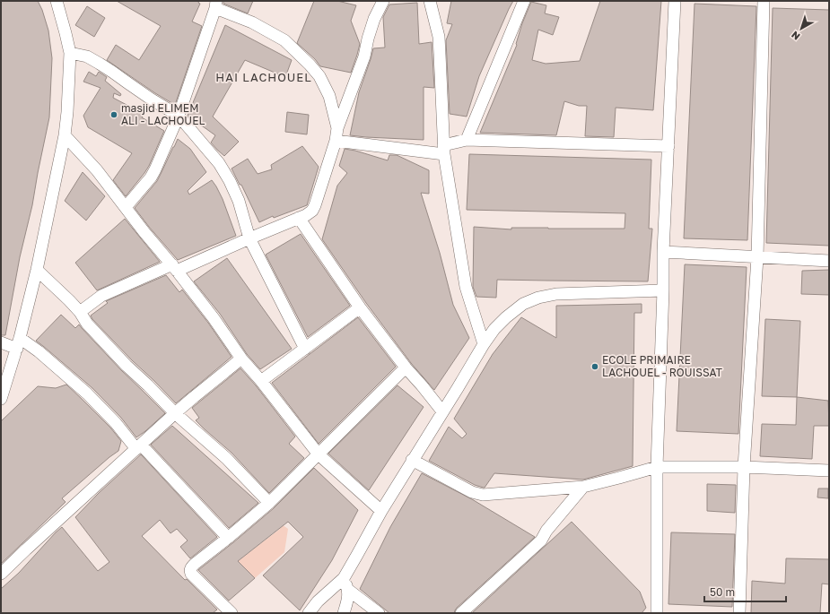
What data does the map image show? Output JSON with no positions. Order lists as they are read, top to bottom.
{
  "districts": ["HAI LACHOUEL"],
  "places": ["masjid ELIMEM ALI - LACHOUEL", "ECOLE PRIMAIRE LACHOUEL - ROUISSAT"],
  "scale_bar": "50 m",
  "north": "bottom left"
}
